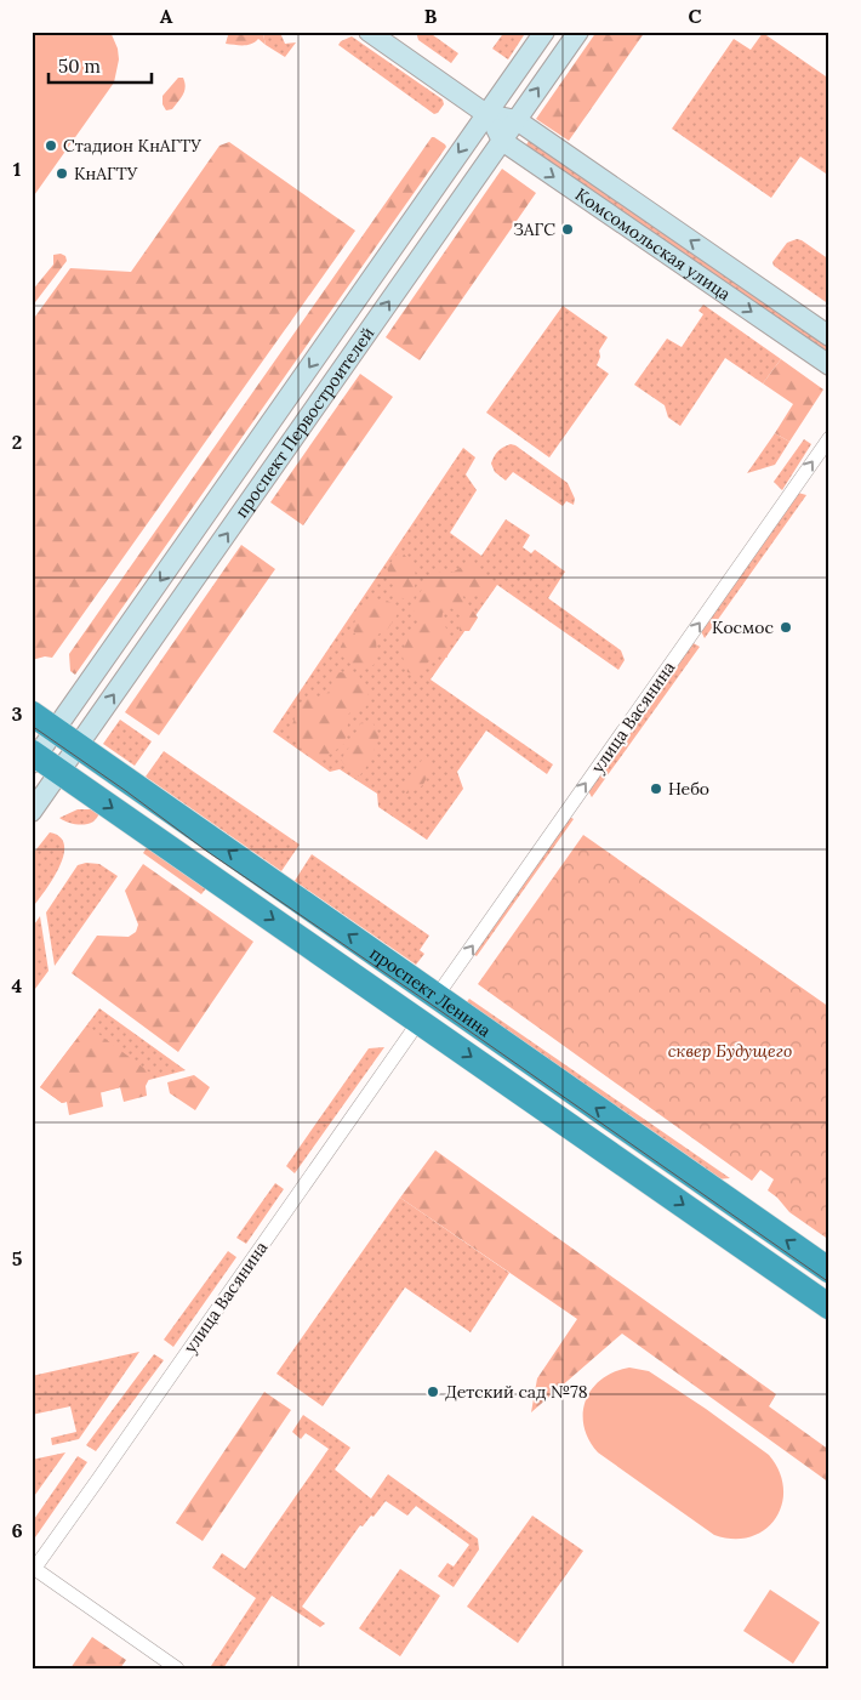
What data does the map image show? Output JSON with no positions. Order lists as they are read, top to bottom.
{
  "streets": {
    "highway": ["проспект Ленина"],
    "main road": ["Комсомольская улица", "проспект Первостроителей"],
    "street": ["улица Васянина"]
  },
  "crossings": [
    ["Комсомольская улица", "проспект Первостроителей"],
    ["проспект Первостроителей", "проспект Ленина"],
    ["улица Васянина", "проспект Ленина"]
  ],
  "one_way": ["улица Васянина"],
  "parks": ["сквер Будущего"],
  "places": [
    "Стадион КнАГТУ",
    "КнАГТУ",
    "ЗАГС",
    "Космос",
    "Небо",
    "Детский сад №78"
  ],
  "scale_bar": "50 m",
  "grid": {
    "columns": ["A", "B", "C"],
    "rows": [
      "1",
      "2",
      "3",
      "4",
      "5",
      "6"
    ]
  }
}
